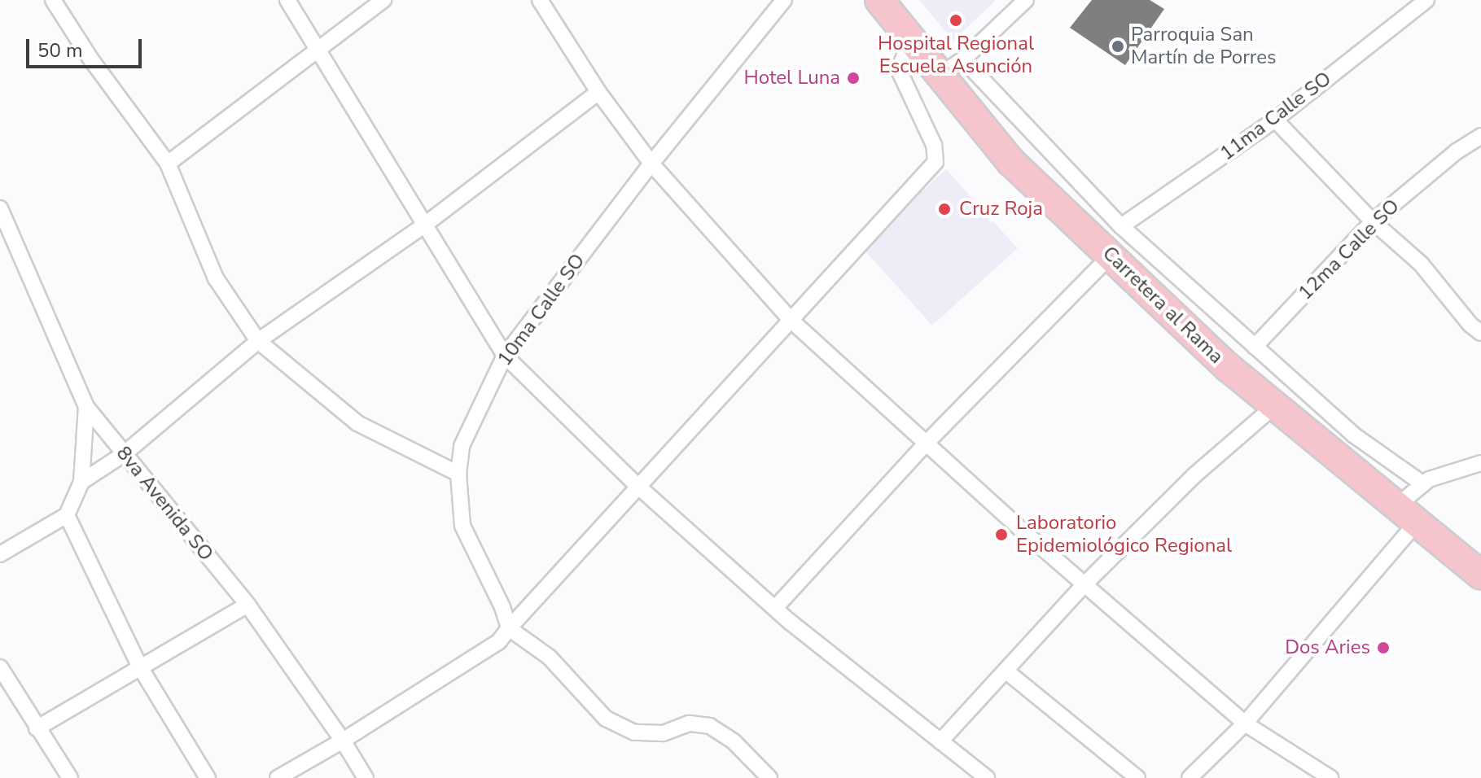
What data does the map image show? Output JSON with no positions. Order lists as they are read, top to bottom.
{
  "streets": {
    "highway": ["Carretera al Rama"],
    "street": [
      "11ma Calle SO",
      "12ma Calle SO",
      "10ma Calle SO",
      "8va Avenida SO"
    ]
  },
  "places": [
    "Hospital Regional Escuela Asunción",
    "Parroquia San Martín de Porres",
    "Hotel Luna",
    "Cruz Roja",
    "Laboratorio Epidemiológico Regional",
    "Dos Aries"
  ],
  "scale_bar": "50 m"
}
